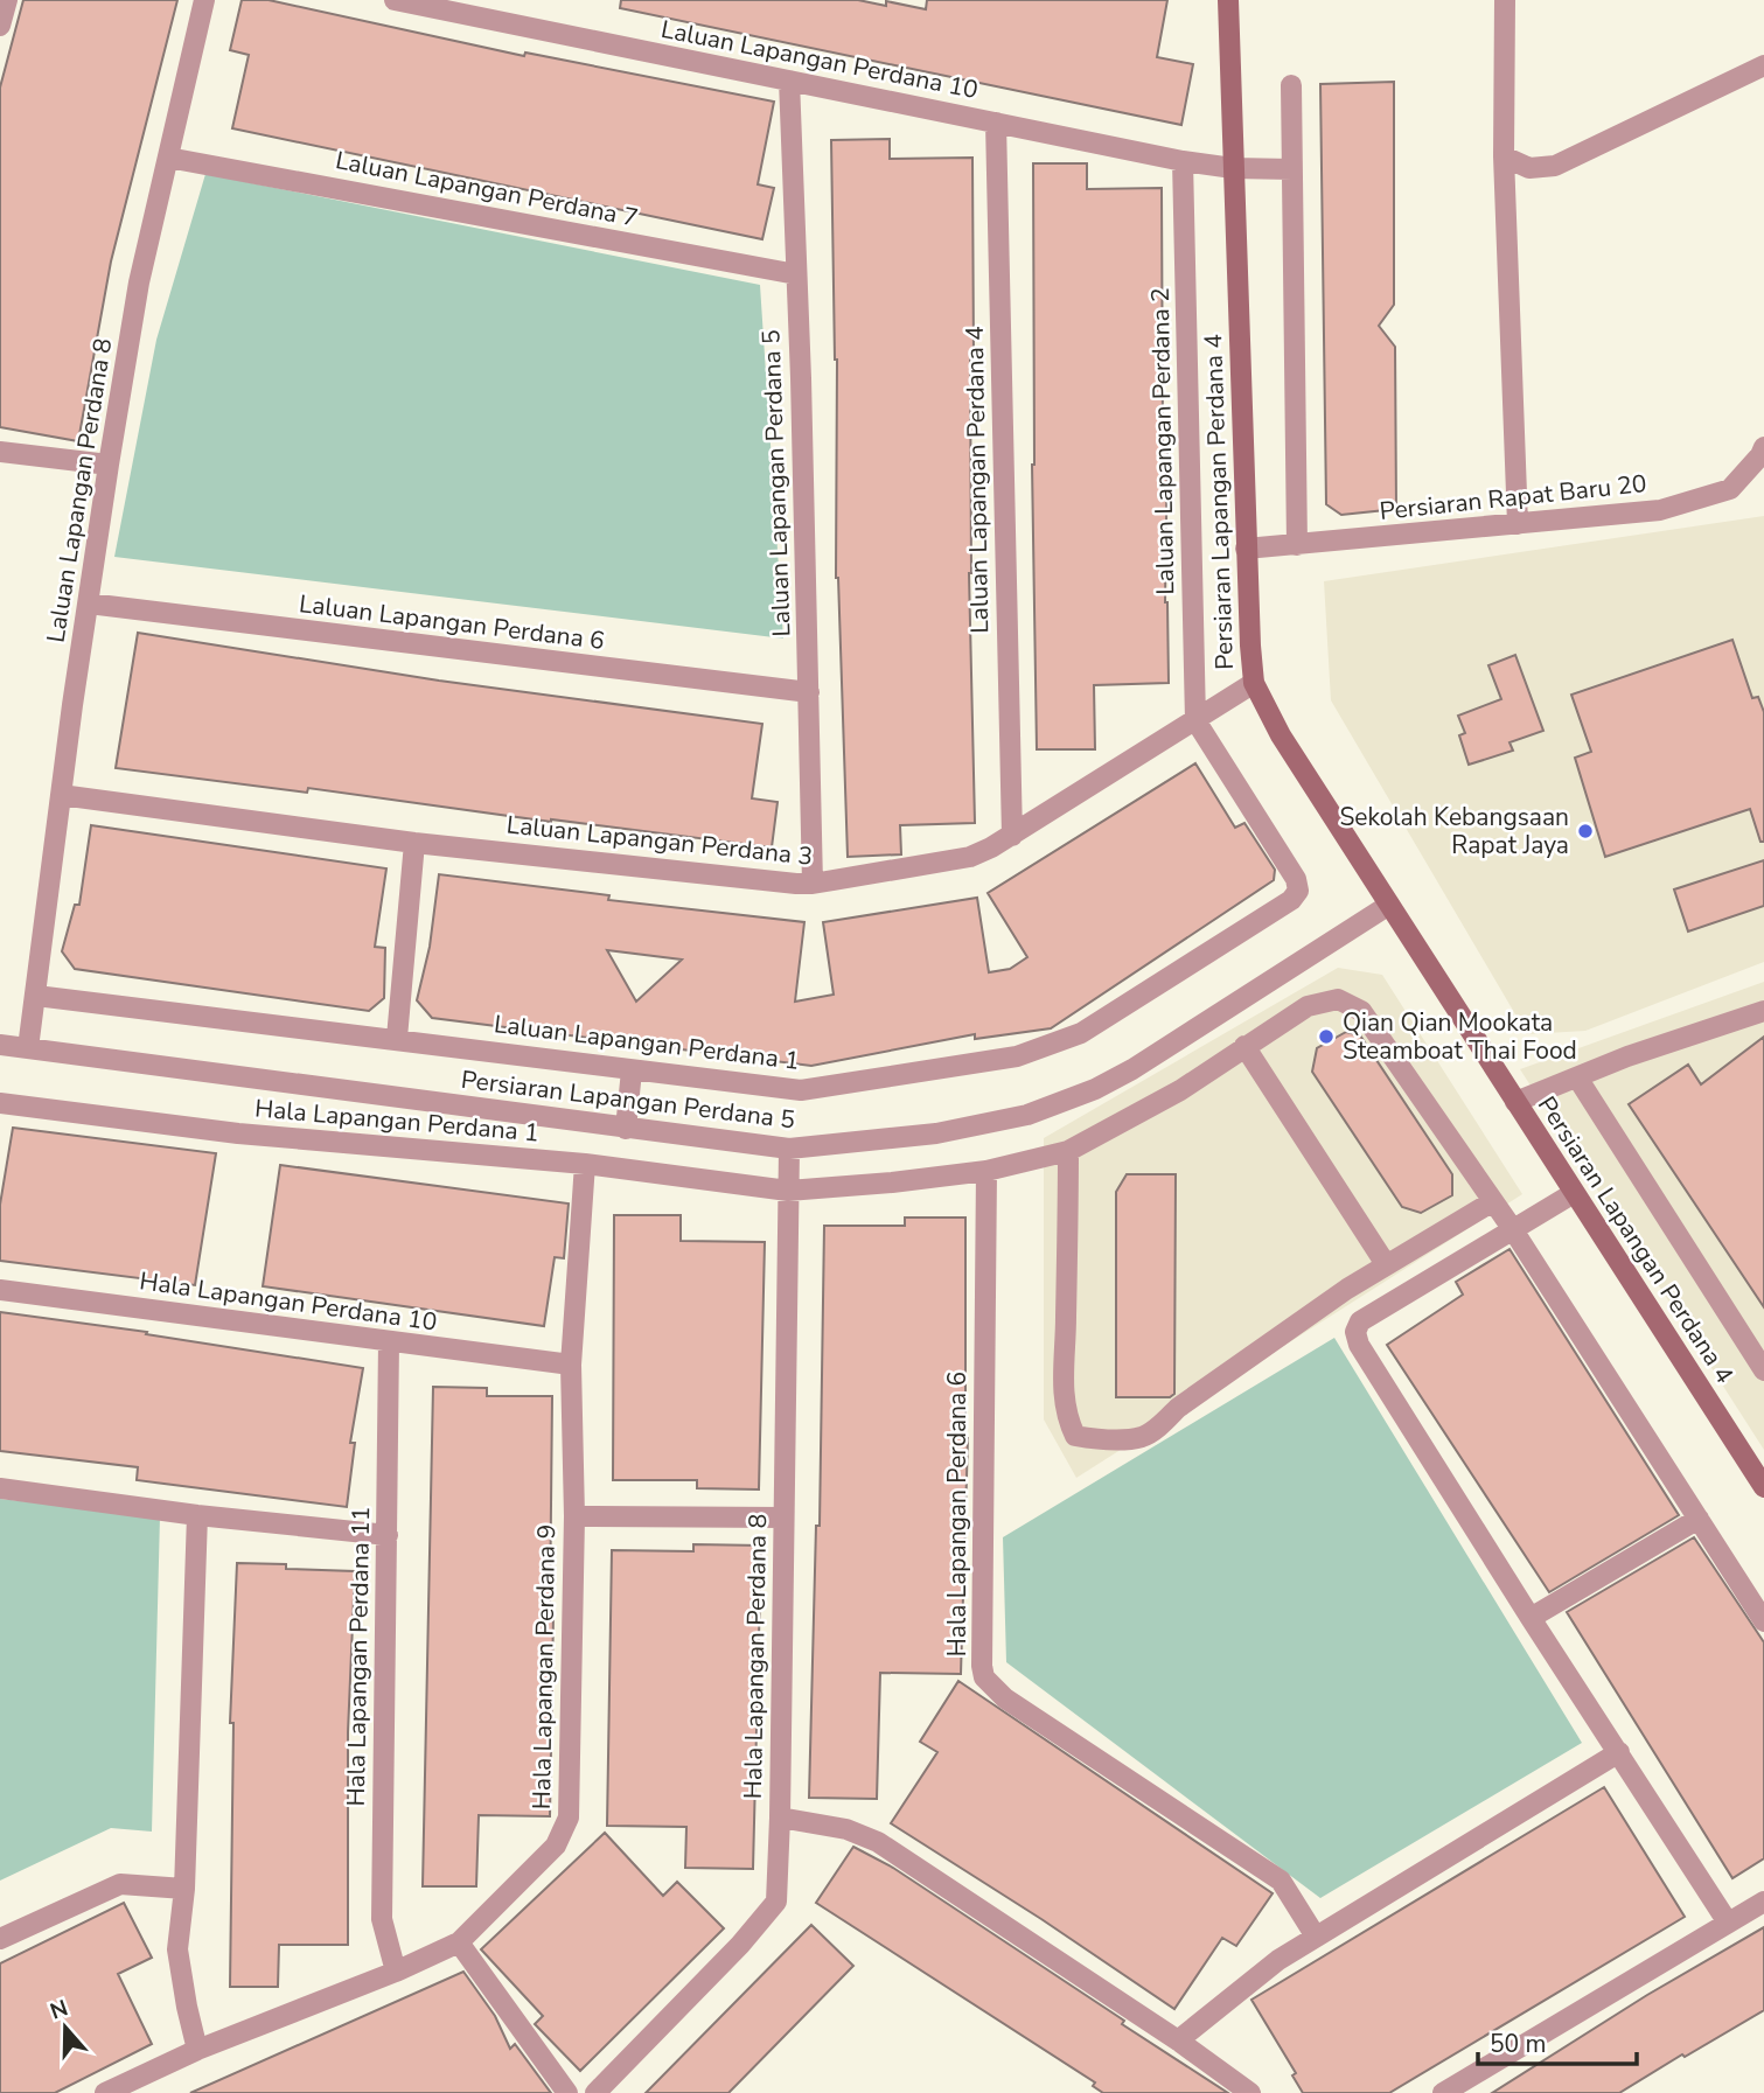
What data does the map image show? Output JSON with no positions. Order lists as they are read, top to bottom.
{
  "streets": {
    "street": [
      "Laluan Lapangan Perdana 10",
      "Laluan Lapangan Perdana 7",
      "Laluan Lapangan Perdana 2",
      "Laluan Lapangan Perdana 4",
      "Laluan Lapangan Perdana 5",
      "Laluan Lapangan Perdana 8",
      "Persiaran Rapat Baru 20",
      "Persiaran Lapangan Perdana 4",
      "Laluan Lapangan Perdana 6",
      "Laluan Lapangan Perdana 3",
      "Laluan Lapangan Perdana 1",
      "Persiaran Lapangan Perdana 5",
      "Hala Lapangan Perdana 1",
      "Hala Lapangan Perdana 10",
      "Hala Lapangan Perdana 6",
      "Hala Lapangan Perdana 11",
      "Hala Lapangan Perdana 8",
      "Hala Lapangan Perdana 9"
    ]
  },
  "crossings": [
    ["Laluan Lapangan Perdana 10", "Laluan Lapangan Perdana 2"],
    ["Laluan Lapangan Perdana 10", "Laluan Lapangan Perdana 4"],
    ["Laluan Lapangan Perdana 10", "Laluan Lapangan Perdana 5"],
    ["Laluan Lapangan Perdana 10", "Persiaran Lapangan Perdana 4"],
    ["Laluan Lapangan Perdana 7", "Laluan Lapangan Perdana 5"],
    ["Laluan Lapangan Perdana 7", "Laluan Lapangan Perdana 8"],
    ["Laluan Lapangan Perdana 2", "Laluan Lapangan Perdana 3"],
    ["Laluan Lapangan Perdana 2", "Laluan Lapangan Perdana 1"],
    ["Laluan Lapangan Perdana 4", "Laluan Lapangan Perdana 3"],
    ["Laluan Lapangan Perdana 5", "Laluan Lapangan Perdana 6"],
    ["Laluan Lapangan Perdana 5", "Laluan Lapangan Perdana 3"],
    ["Laluan Lapangan Perdana 8", "Laluan Lapangan Perdana 6"],
    ["Laluan Lapangan Perdana 8", "Laluan Lapangan Perdana 3"],
    ["Laluan Lapangan Perdana 8", "Laluan Lapangan Perdana 1"],
    ["Laluan Lapangan Perdana 8", "Persiaran Lapangan Perdana 5"],
    ["Persiaran Rapat Baru 20", "Persiaran Lapangan Perdana 4"],
    ["Persiaran Lapangan Perdana 4", "Laluan Lapangan Perdana 3"],
    ["Persiaran Lapangan Perdana 4", "Persiaran Lapangan Perdana 5"],
    ["Laluan Lapangan Perdana 3", "Laluan Lapangan Perdana 1"],
    ["Persiaran Lapangan Perdana 5", "Hala Lapangan Perdana 8"],
    ["Hala Lapangan Perdana 1", "Hala Lapangan Perdana 6"],
    ["Hala Lapangan Perdana 1", "Hala Lapangan Perdana 8"],
    ["Hala Lapangan Perdana 1", "Hala Lapangan Perdana 9"],
    ["Hala Lapangan Perdana 10", "Hala Lapangan Perdana 11"],
    ["Hala Lapangan Perdana 10", "Hala Lapangan Perdana 9"],
    ["Hala Lapangan Perdana 11", "Hala Lapangan Perdana 9"]
  ],
  "places": ["Sekolah Kebangsaan Rapat Jaya", "Qian Qian Mookata Steamboat Thai Food"],
  "scale_bar": "50 m",
  "north": "top"
}
